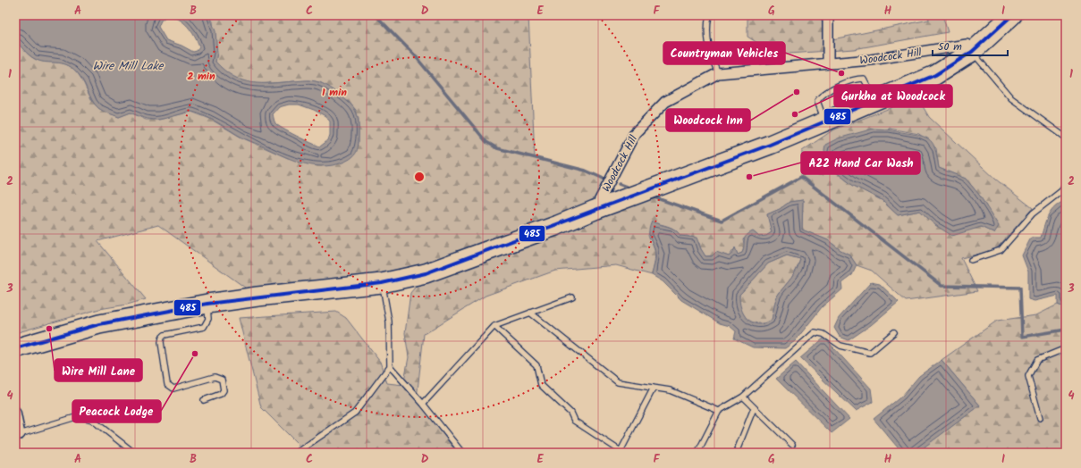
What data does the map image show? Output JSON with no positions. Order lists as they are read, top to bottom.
{
  "streets": {
    "highway": ["Woodcock Hill"]
  },
  "water": ["Wire Mill Lake"],
  "places": [
    "Countryman Vehicles",
    "Woodcock Inn",
    "Gurkha at Woodcock",
    "A22 Hand Car Wash",
    "Wire Mill Lane",
    "Peacock Lodge"
  ],
  "lines": ["transit line 485"],
  "scale_bar": "50 m",
  "grid": {
    "columns": [
      "A",
      "B",
      "C",
      "D",
      "E",
      "F",
      "G",
      "H",
      "I"
    ],
    "rows": [
      "1",
      "2",
      "3",
      "4"
    ]
  },
  "rings": ["2 min", "1 min"]
}
